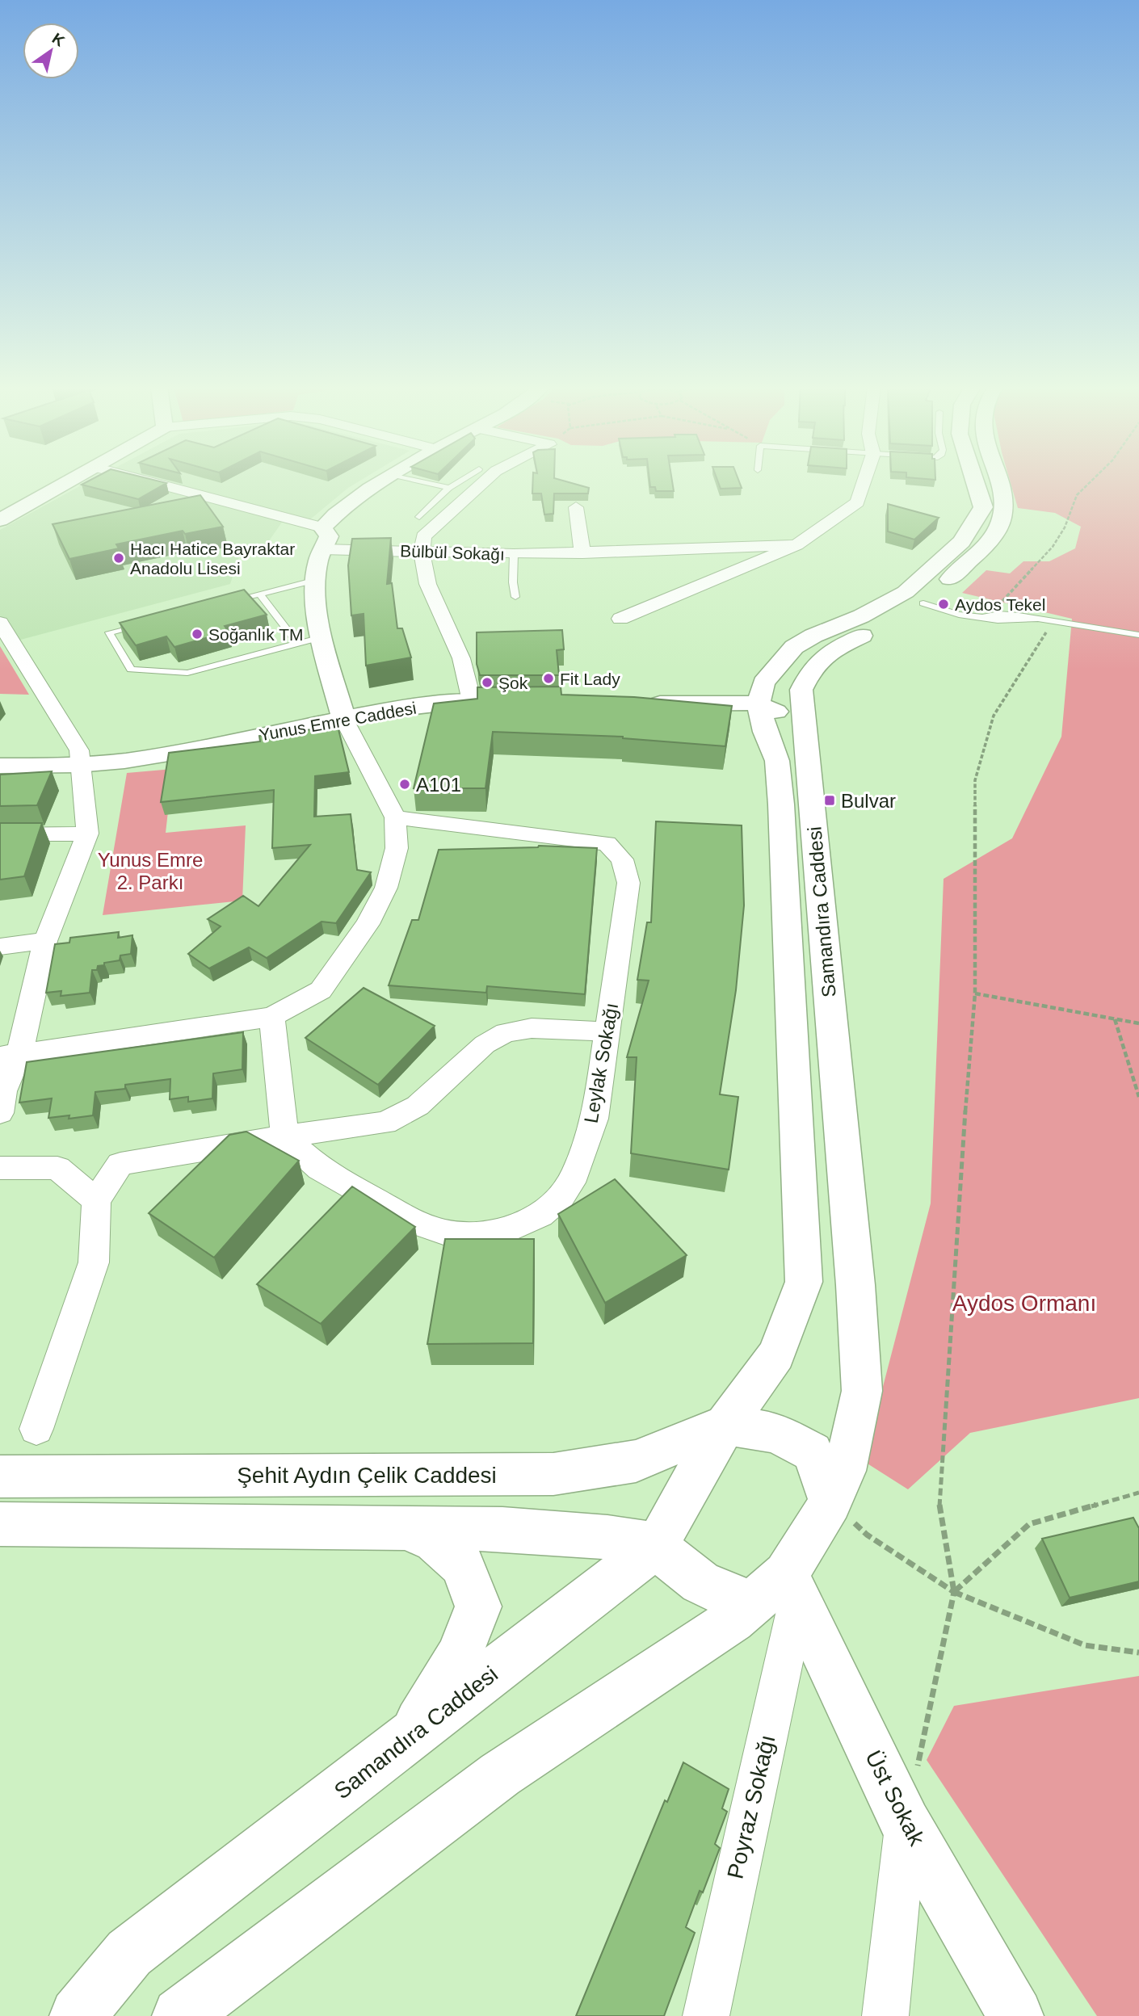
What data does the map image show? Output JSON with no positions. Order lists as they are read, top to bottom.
{
  "streets": {
    "main road": [
      "Yunus Emre Caddesi",
      "Samandıra Caddesi",
      "Şehit Aydın Çelik Caddesi",
      "Üst Sokak"
    ],
    "street": ["Bülbül Sokağı", "Leylak Sokağı", "Poyraz Sokağı"]
  },
  "crossings": [
    ["Samandıra Caddesi", "Şehit Aydın Çelik Caddesi"],
    ["Samandıra Caddesi", "Üst Sokak"],
    ["Samandıra Caddesi", "Poyraz Sokağı"],
    ["Şehit Aydın Çelik Caddesi", "Üst Sokak"],
    ["Şehit Aydın Çelik Caddesi", "Poyraz Sokağı"],
    ["Üst Sokak", "Poyraz Sokağı"]
  ],
  "parks": ["Yunus Emre 2. Parkı", "Aydos Ormanı"],
  "places": {
    "other": [
      "Hacı Hatice Bayraktar Anadolu Lisesi",
      "Aydos Tekel",
      "Soğanlık TM",
      "Fit Lady",
      "Şok",
      "A101"
    ],
    "transit": ["Bulvar"]
  },
  "north": "top right"
}
